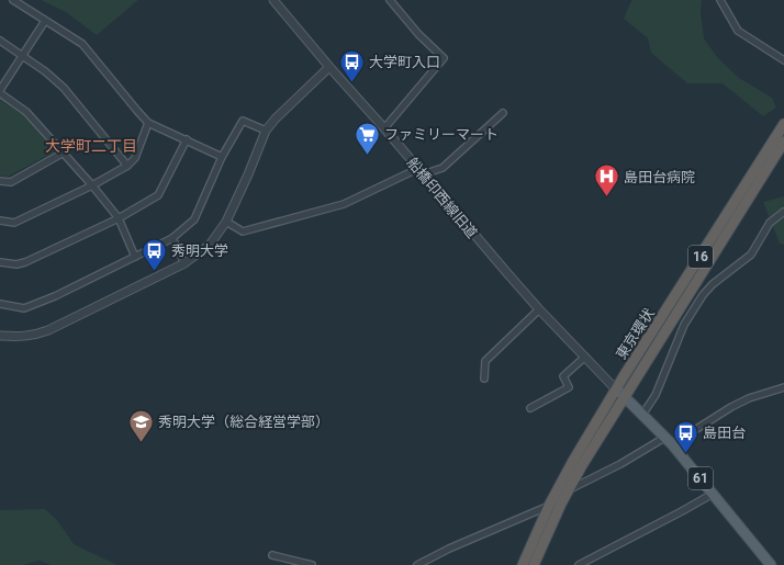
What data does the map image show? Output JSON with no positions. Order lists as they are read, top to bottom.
{
  "streets": {
    "highway": ["16", "東京環状"],
    "main road": ["61"],
    "street": ["船橋印西線旧道"]
  },
  "crossings": [
    ["船橋印西線旧道", "東京環状"],
    ["船橋印西線旧道", "61"],
    ["東京環状", "61"]
  ],
  "districts": ["大学町二丁目"],
  "places": {
    "bus stop": ["大学町入口", "秀明大学", "島田台"],
    "supermarket": ["ファミリーマート"],
    "hospital": ["島田台病院"],
    "school or university": ["秀明大学（総合経営学部）"]
  }
}
